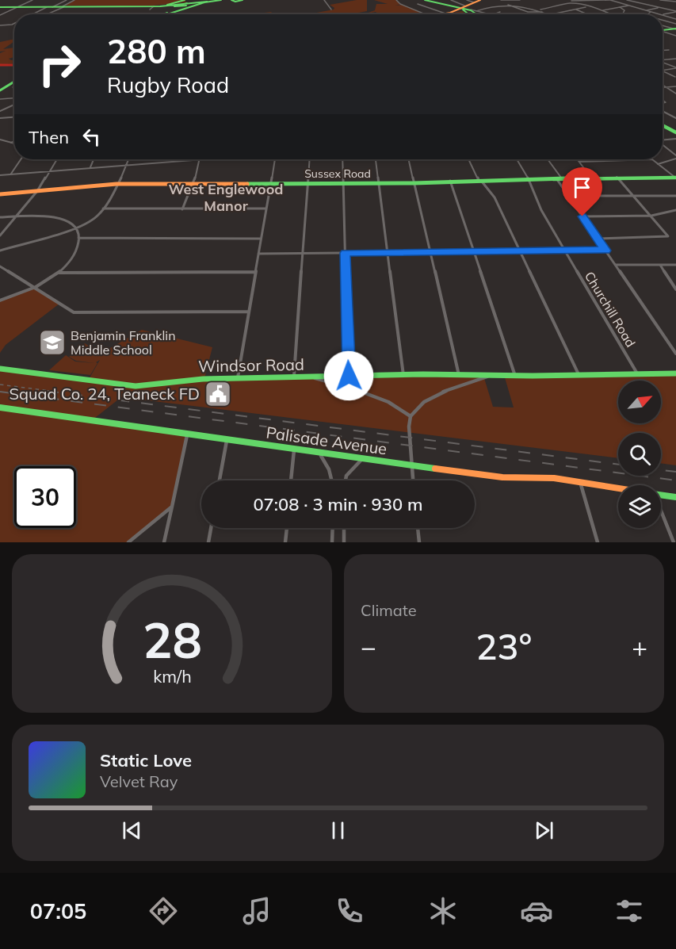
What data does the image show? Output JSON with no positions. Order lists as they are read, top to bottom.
{
  "streets": {
    "main road": ["Sussex Road", "Windsor Road", "Palisade Avenue"],
    "street": ["Churchill Road"]
  },
  "crossings": [
    ["Sussex Road", "Churchill Road"],
    ["Churchill Road", "Windsor Road"]
  ],
  "districts": ["West Englewood Manor"],
  "places": {
    "school or university": ["Benjamin Franklin Middle School"],
    "public building": ["Squad Co. 24, Teaneck FD"]
  },
  "north": "top right",
  "page": {
    "turn": ["280 m", "Rugby Road"],
    "then": "Then",
    "limit": "30",
    "trip": "07:08 · 3 min · 930 m",
    "tile": "Climate",
    "heat": ["−", "23°", "+"],
    "song": ["Static Love", "Velvet Ray"],
    "tabs": "07:05",
    "gauge": ["28", "km/h"]
  }
}
